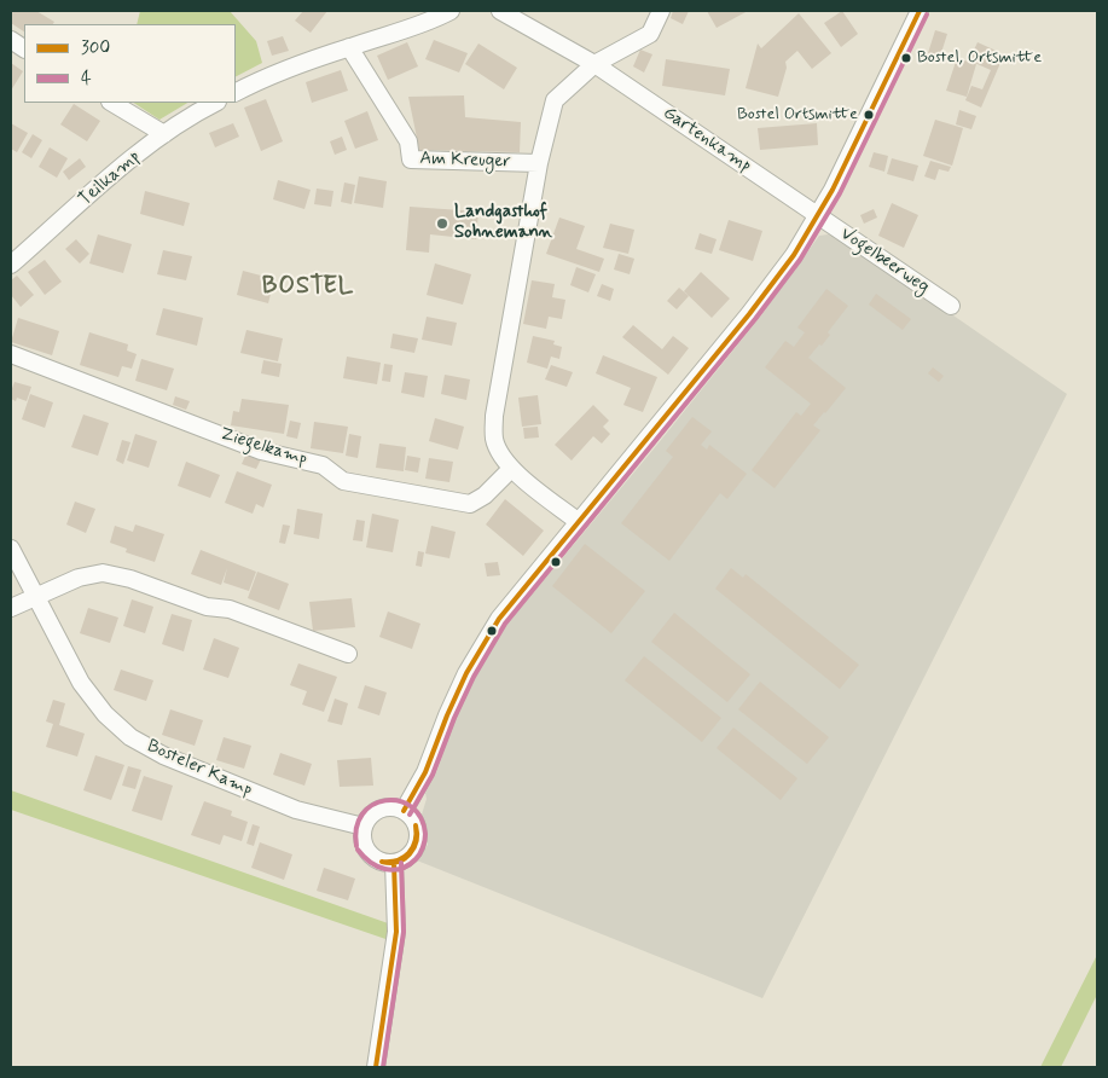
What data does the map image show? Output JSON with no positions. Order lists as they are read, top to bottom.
{
  "streets": {
    "street": [
      "Gartenkamp",
      "Am Kreuger",
      "Teilkamp",
      "Vogelbeerweg",
      "Ziegelkamp",
      "Bosteler Kamp"
    ]
  },
  "crossings": [
    ["Gartenkamp", "Vogelbeerweg"]
  ],
  "districts": ["BOSTEL"],
  "places": ["Bostel, Ortsmitte", "Bostel Ortsmitte", "Landgasthof Sohnemann"],
  "lines": ["transit line 300", "transit line 4"],
  "legend": ["300", "4"]
}
